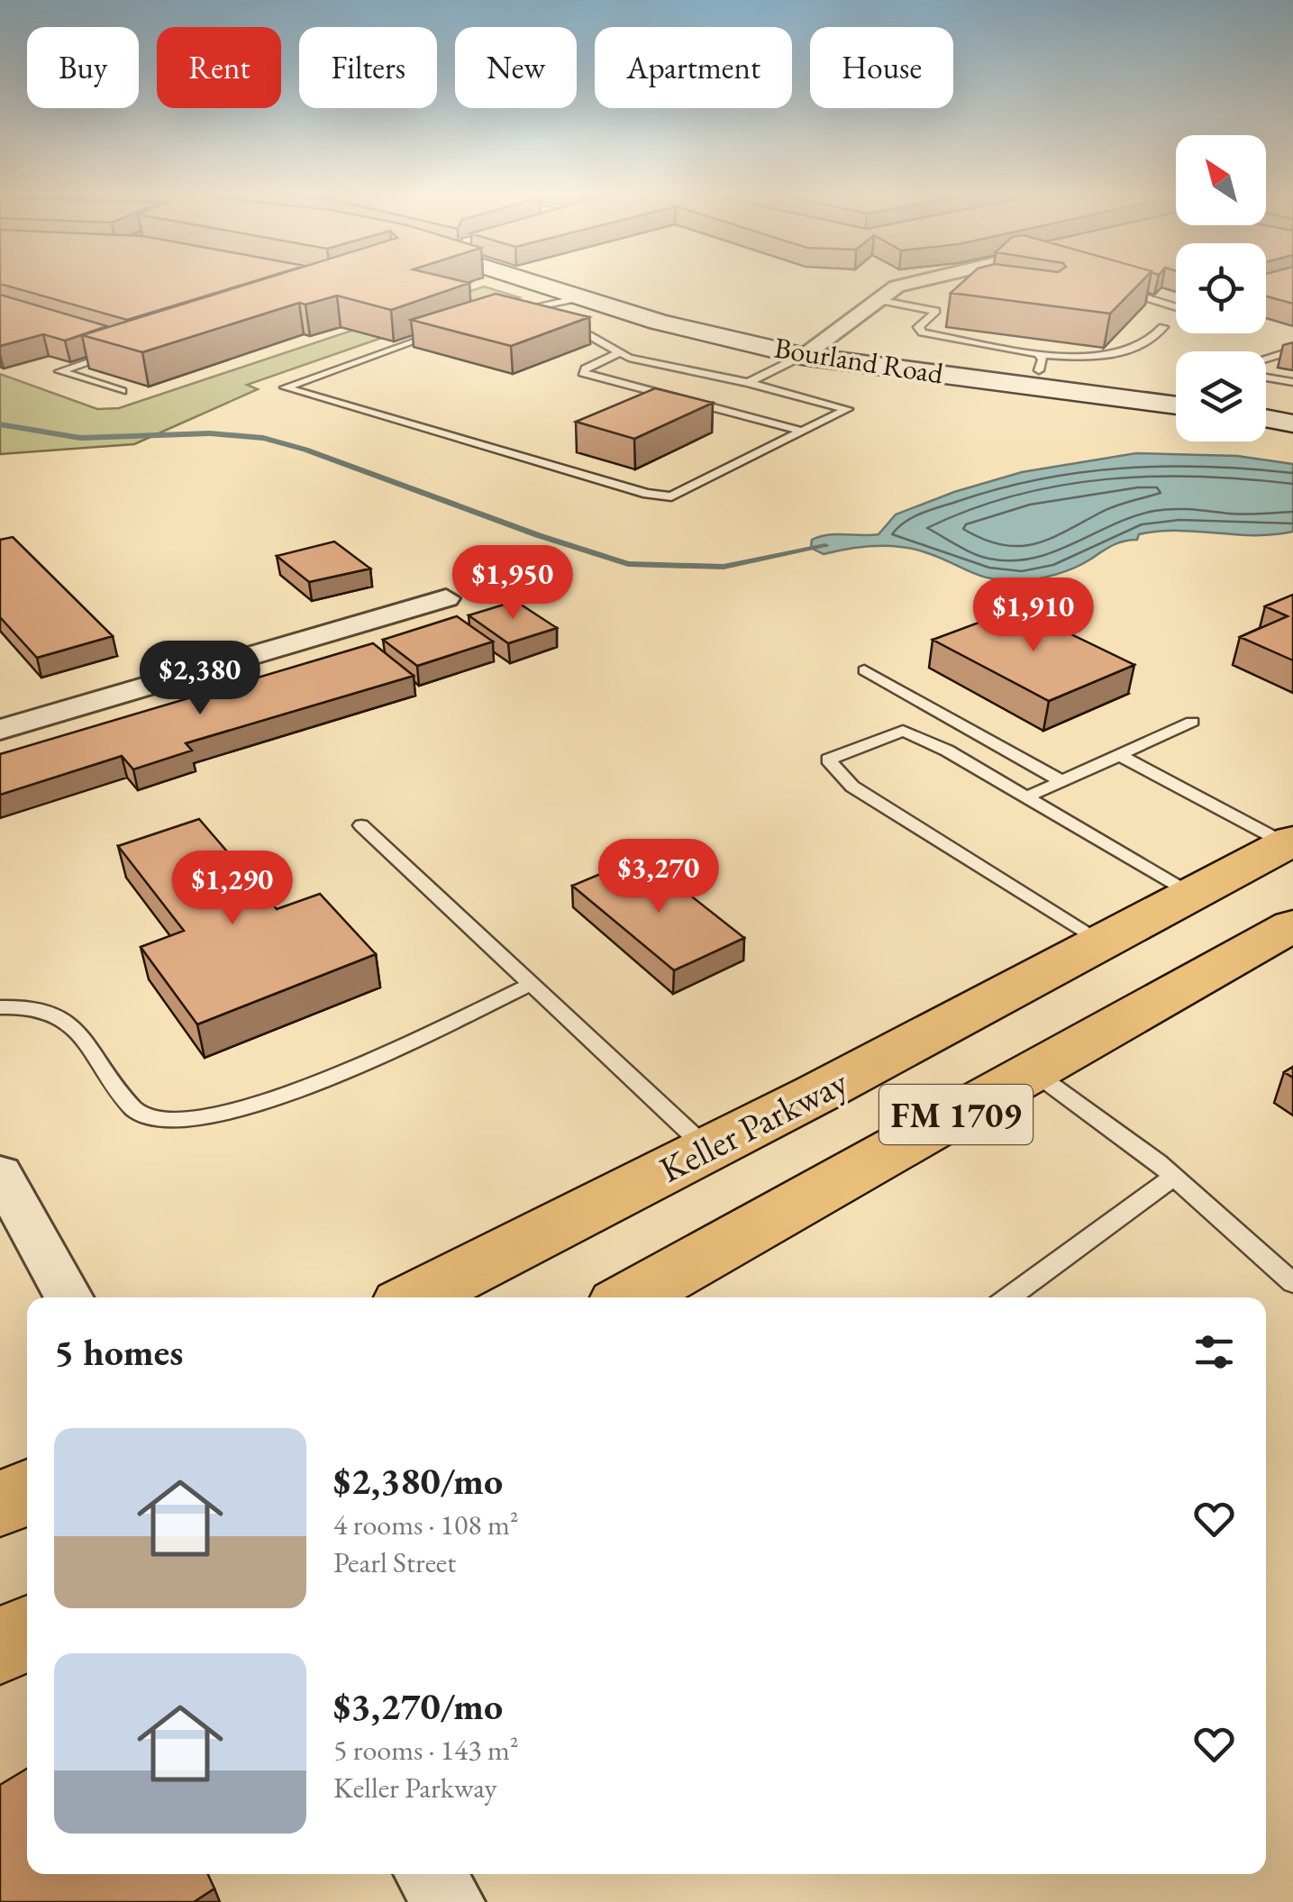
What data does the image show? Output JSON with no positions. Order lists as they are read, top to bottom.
{
  "streets": {
    "main road": ["Bourland Road", "FM 1709", "Keller Parkway"]
  },
  "north": "top left",
  "page": {
    "chip": [
      "Buy",
      "Rent",
      "Filters",
      "New",
      "Apartment",
      "House"
    ],
    "price": [
      "$1,950",
      "$1,910",
      "$2,380",
      "$3,270",
      "$1,290"
    ],
    "heading": "5 homes",
    "list": [
      {
        "name": "$2,380/mo",
        "note": "4 rooms · 108 m² · Pearl Street"
      },
      {
        "name": "$3,270/mo",
        "note": "5 rooms · 143 m² · Keller Parkway"
      }
    ]
  }
}
